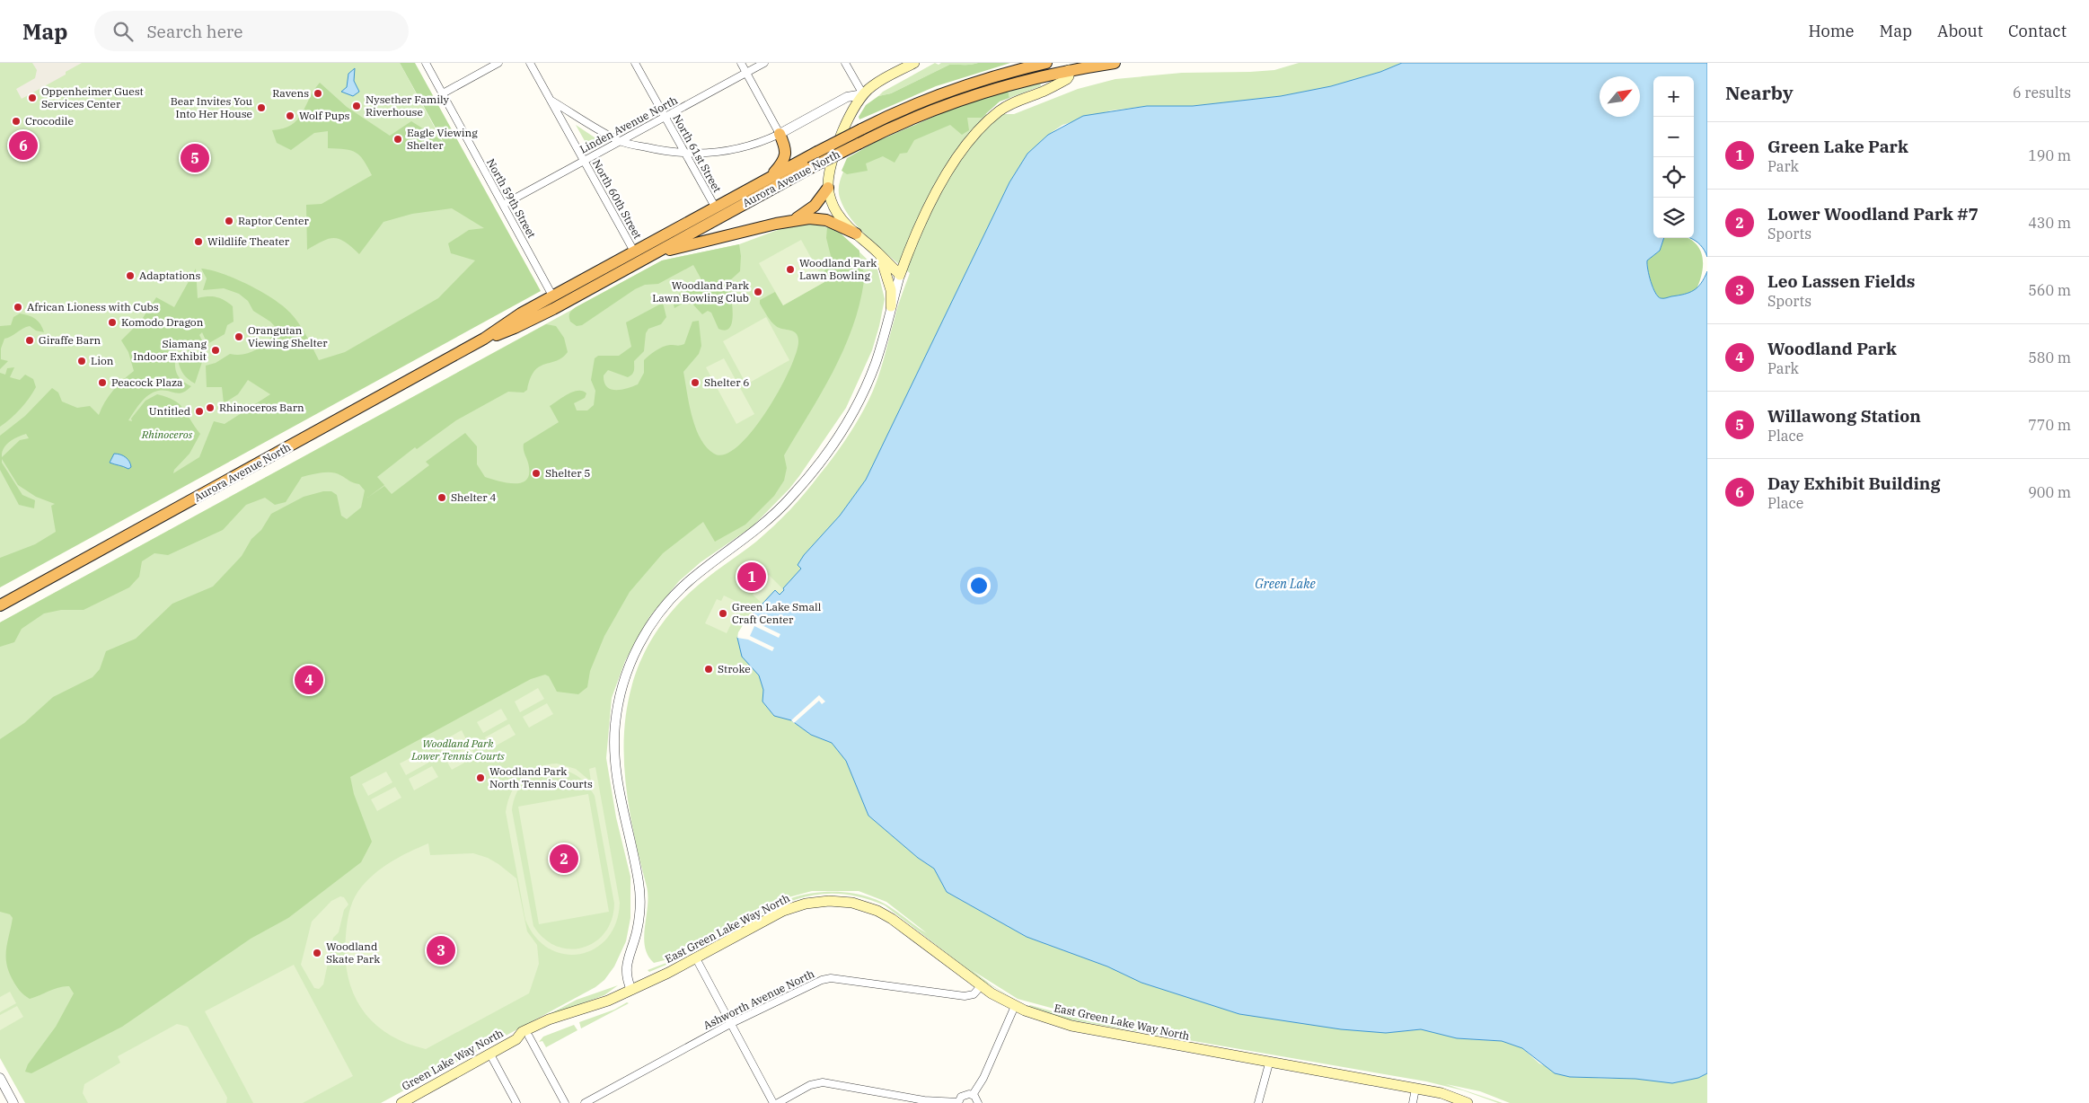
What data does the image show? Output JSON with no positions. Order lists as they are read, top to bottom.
{
  "streets": {
    "highway": ["Aurora Avenue North"],
    "main road": ["East Green Lake Way North", "Green Lake Way North"],
    "street": [
      "Linden Avenue North",
      "North 61st Street",
      "North 59th Street",
      "North 60th Street",
      "Ashworth Avenue North"
    ]
  },
  "crossings": [
    ["Linden Avenue North", "North 61st Street"],
    ["Linden Avenue North", "North 59th Street"],
    ["Linden Avenue North", "North 60th Street"],
    ["North 61st Street", "Aurora Avenue North"],
    ["Aurora Avenue North", "North 59th Street"],
    ["Aurora Avenue North", "North 60th Street"],
    ["East Green Lake Way North", "Ashworth Avenue North"],
    ["East Green Lake Way North", "Green Lake Way North"]
  ],
  "water": ["Green Lake"],
  "parks": ["Rhinoceros", "Woodland Park Lower Tennis Courts"],
  "places": [
    "Ravens",
    "Oppenheimer Guest Services Center",
    "Nysether Family Riverhouse",
    "Bear Invites You Into Her House",
    "Wolf Pups",
    "Crocodile",
    "Eagle Viewing Shelter",
    "Raptor Center",
    "Wildlife Theater",
    "Woodland Park Lawn Bowling",
    "Adaptations",
    "Woodland Park Lawn Bowling Club",
    "African Lioness with Cubs",
    "Komodo Dragon",
    "Orangutan Viewing Shelter",
    "Giraffe Barn",
    "Siamang Indoor Exhibit",
    "Lion",
    "Peacock Plaza",
    "Shelter 6",
    "Rhinoceros Barn",
    "Untitled",
    "Shelter 5",
    "Shelter 4",
    "Green Lake Small Craft Center",
    "Stroke",
    "Woodland Park North Tennis Courts",
    "Woodland Skate Park"
  ],
  "north": "top right",
  "page": {
    "header": "Map",
    "search": "Search here",
    "nav": [
      "Home",
      "Map",
      "About",
      "Contact"
    ],
    "heading": ["Nearby", "6 results"],
    "map_buttons": ["+", "−"],
    "list": [
      {
        "mark": "1",
        "name": "Green Lake Park",
        "note": "Park",
        "value": "190 m"
      },
      {
        "mark": "2",
        "name": "Lower Woodland Park #7",
        "note": "Sports",
        "value": "430 m"
      },
      {
        "mark": "3",
        "name": "Leo Lassen Fields",
        "note": "Sports",
        "value": "560 m"
      },
      {
        "mark": "4",
        "name": "Woodland Park",
        "note": "Park",
        "value": "580 m"
      },
      {
        "mark": "5",
        "name": "Willawong Station",
        "note": "Place",
        "value": "770 m"
      },
      {
        "mark": "6",
        "name": "Day Exhibit Building",
        "note": "Place",
        "value": "900 m"
      }
    ],
    "pins": [
      "6",
      "5",
      "1",
      "4",
      "2",
      "3"
    ]
  }
}
